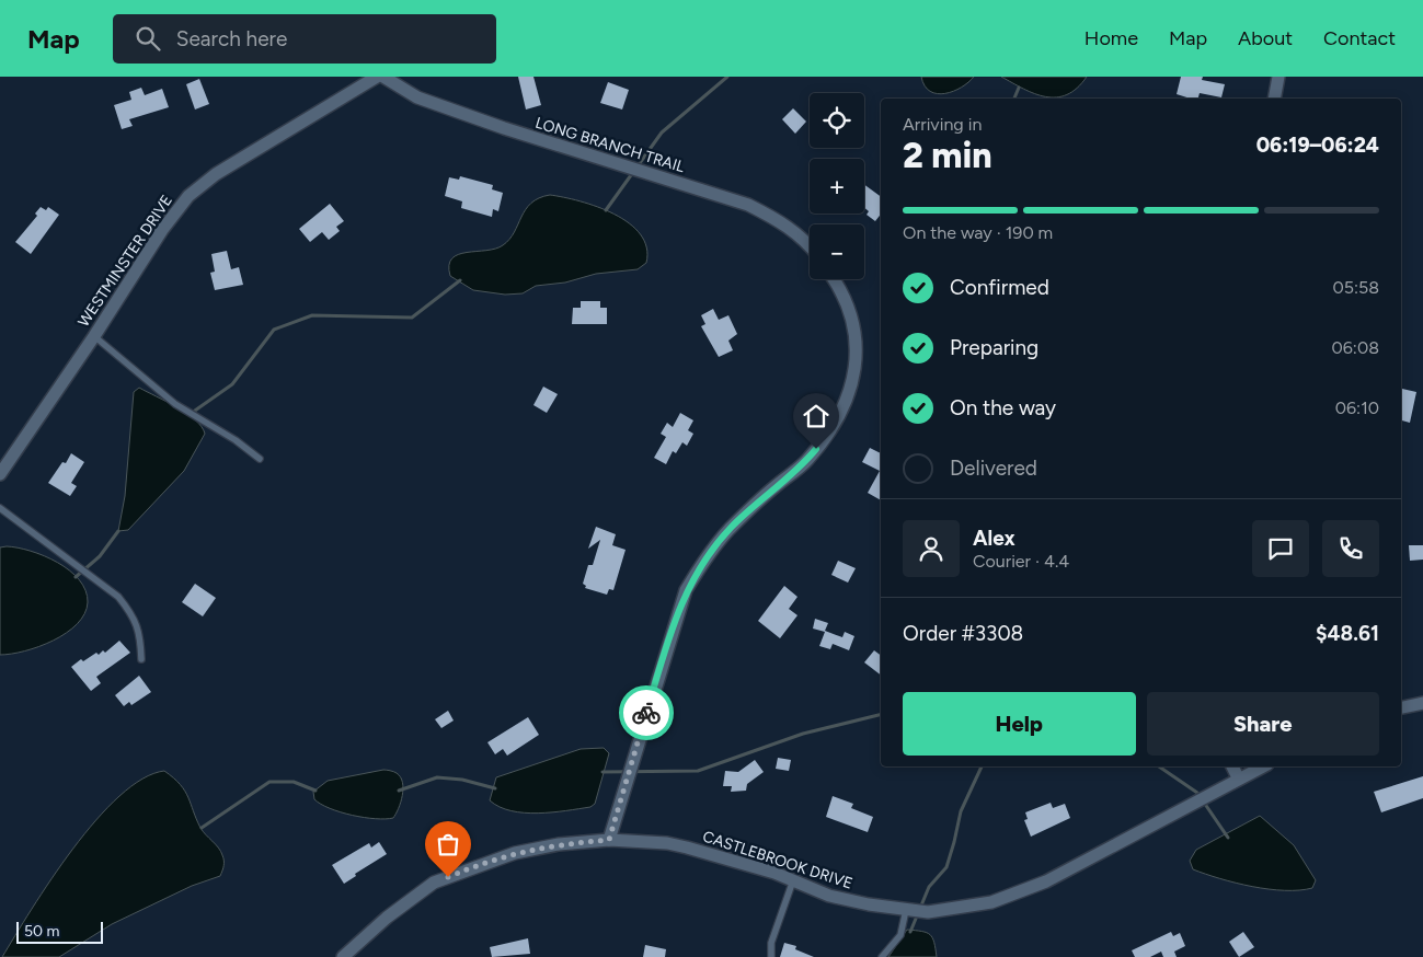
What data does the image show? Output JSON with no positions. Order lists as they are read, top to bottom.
{
  "streets": {
    "street": ["LONG BRANCH TRAIL", "WESTMINSTER DRIVE", "CASTLEBROOK DRIVE"]
  },
  "scale_bar": "50 m",
  "page": {
    "header": "Map",
    "search": "Search here",
    "nav": [
      "Home",
      "Map",
      "About",
      "Contact"
    ],
    "map_buttons": ["+", "−"],
    "heading": ["2 min", "Arriving in", "06:19–06:24"],
    "panel": [
      "Alex",
      "Courier · 4.4",
      "Order #3308",
      "$48.61"
    ],
    "bar": "On the way · 190 m",
    "list": [
      ["Confirmed", "05:58"],
      ["Preparing", "06:08"],
      ["On the way", "06:10"],
      "Delivered"
    ],
    "buttons": ["Help", "Share"],
    "scale": "50 m"
  }
}
